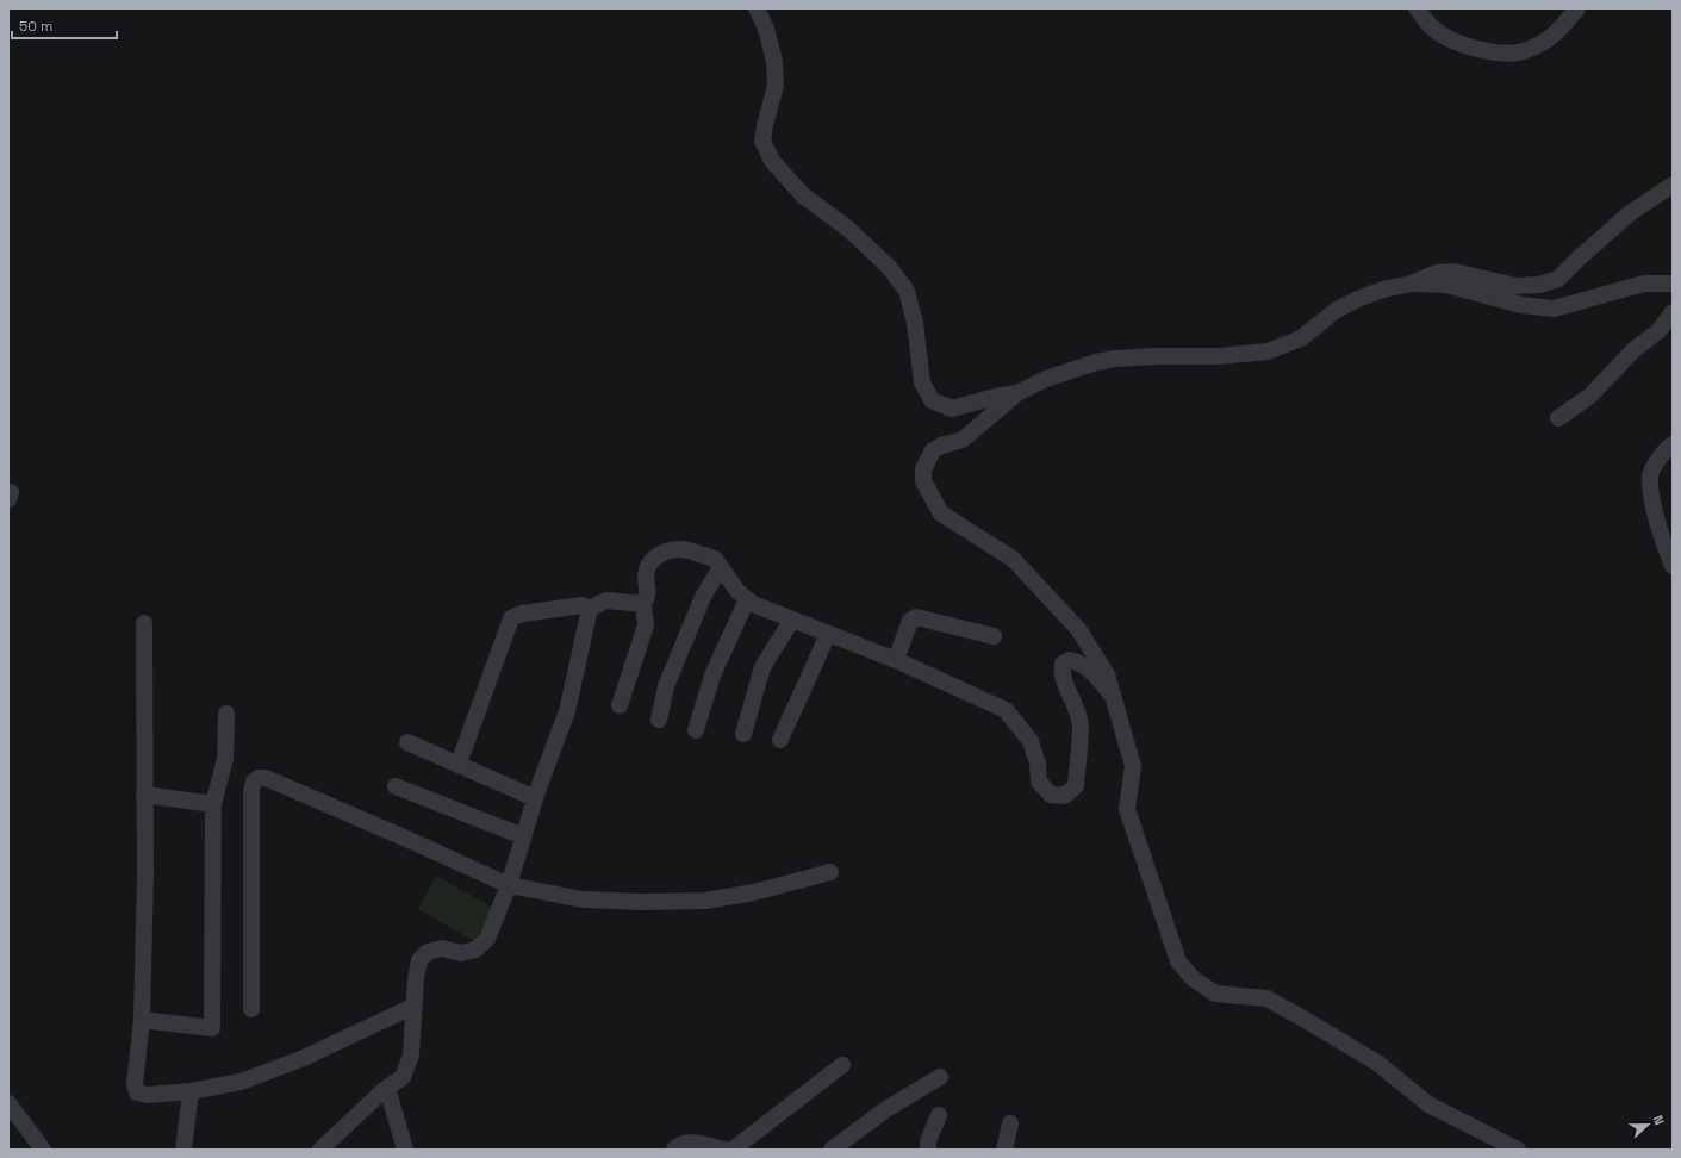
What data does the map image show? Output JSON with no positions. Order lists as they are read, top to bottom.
{
  "scale_bar": "50 m",
  "north": "right"
}
